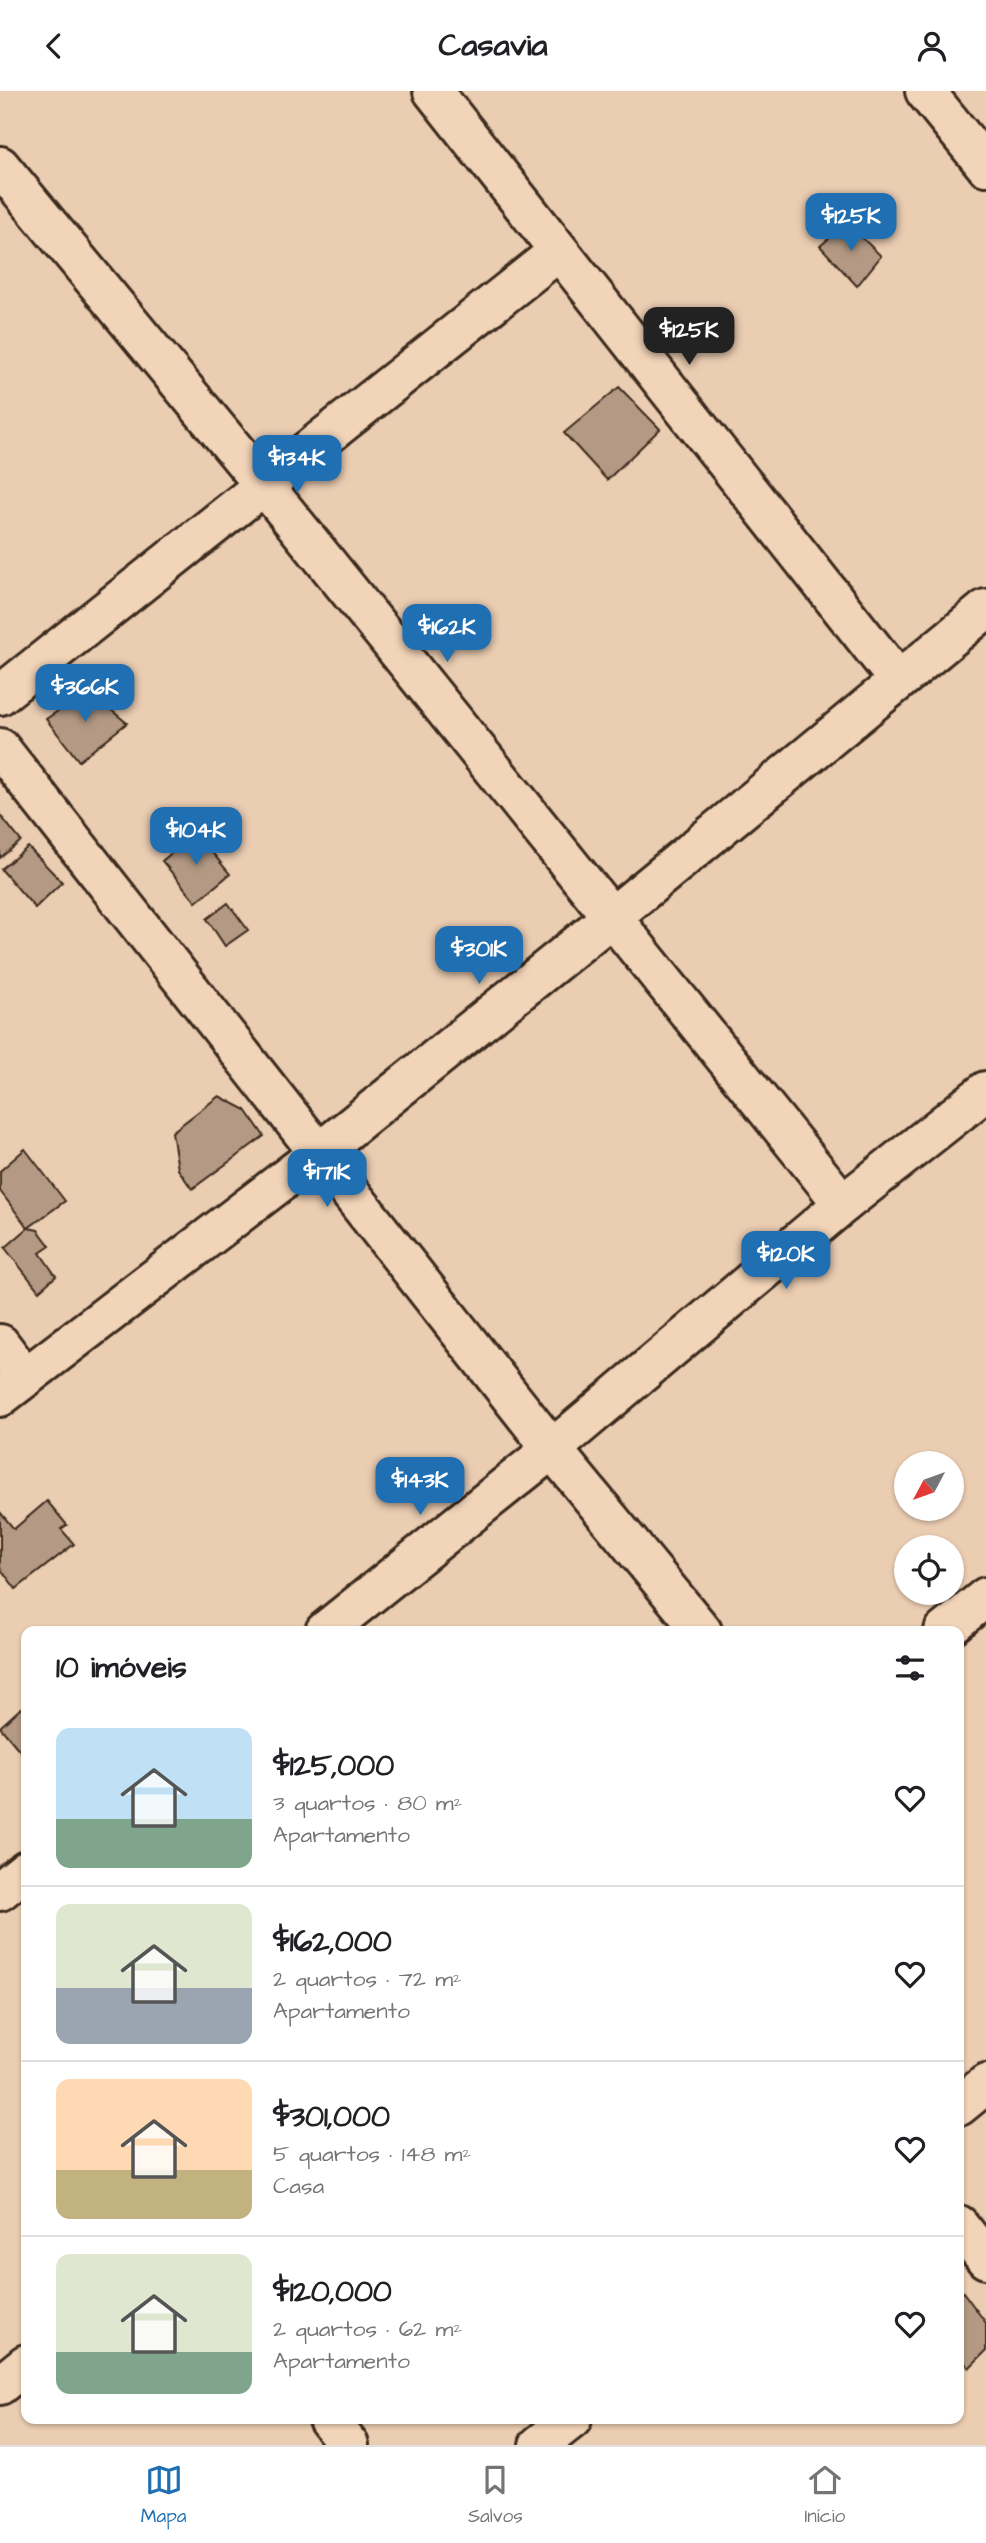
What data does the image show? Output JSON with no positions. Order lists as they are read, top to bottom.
{
  "north": "bottom left",
  "page": {
    "header": "Casavia",
    "price": [
      "$125K",
      "$125K",
      "$134K",
      "$162K",
      "$366K",
      "$104K",
      "$301K",
      "$171K",
      "$120K",
      "$143K"
    ],
    "heading": "10 imóveis",
    "list": [
      {
        "name": "$125,000",
        "note": "3 quartos · 80 m² · Apartamento"
      },
      {
        "name": "$162,000",
        "note": "2 quartos · 72 m² · Apartamento"
      },
      {
        "name": "$301,000",
        "note": "5 quartos · 148 m² · Casa"
      },
      {
        "name": "$120,000",
        "note": "2 quartos · 62 m² · Apartamento"
      }
    ],
    "tabs": ["Mapa", "Salvos", "Início"]
  }
}
